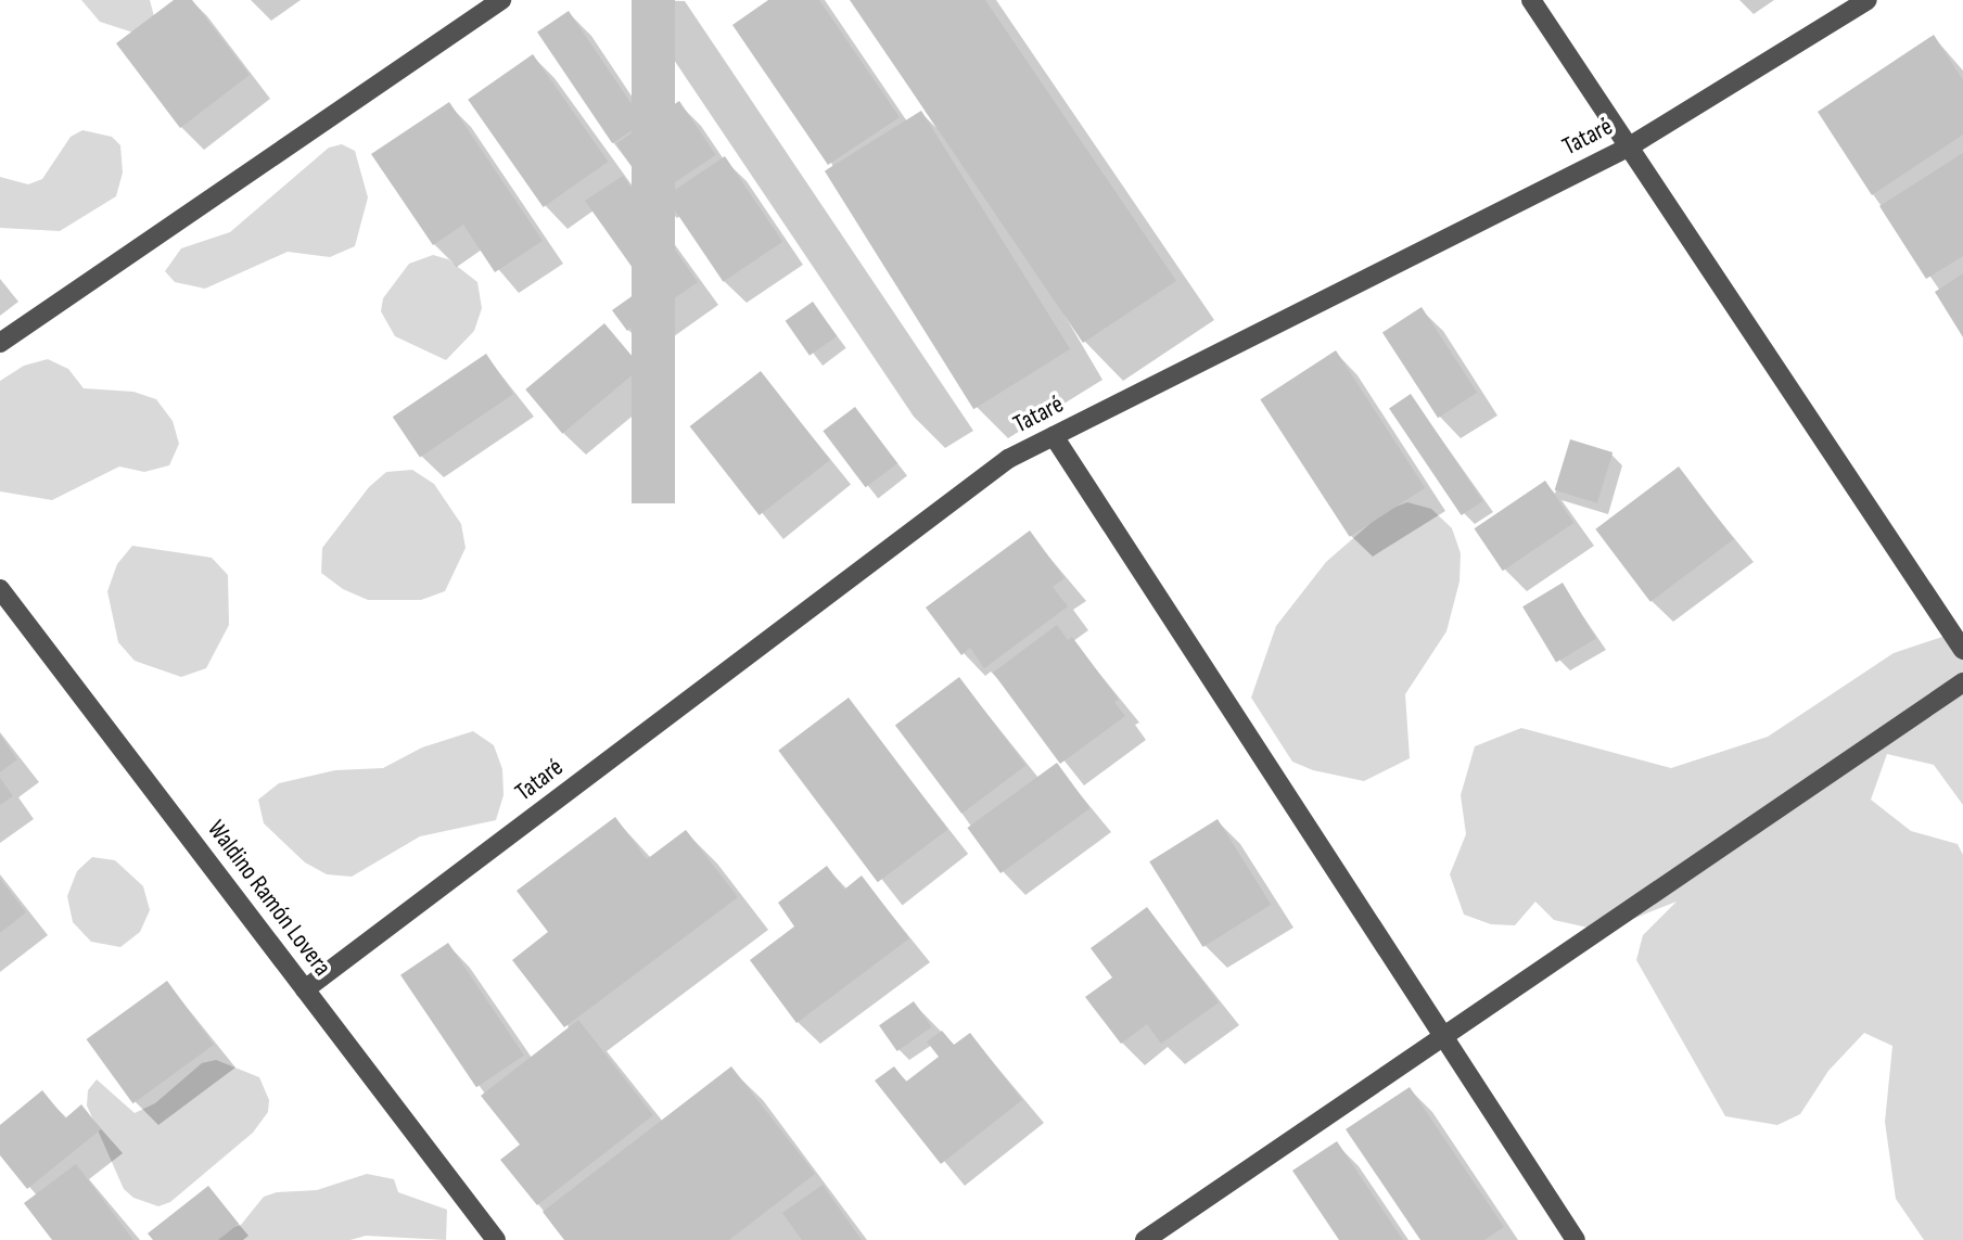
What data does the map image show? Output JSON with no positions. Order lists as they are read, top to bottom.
{
  "streets": {
    "street": ["Tataré", "Waldino Ramón Lovera"]
  },
  "crossings": [
    ["Tataré", "Waldino Ramón Lovera"]
  ]
}
